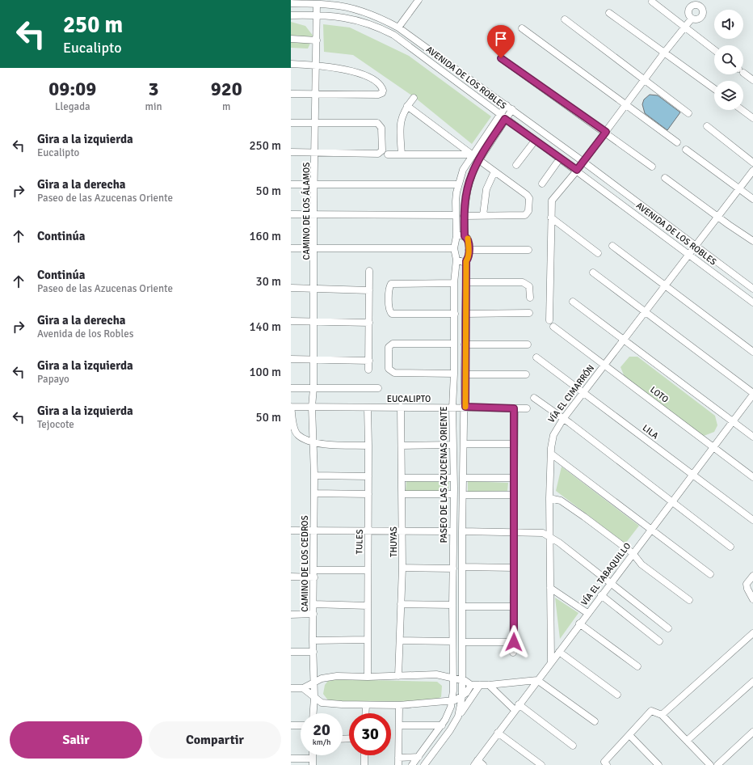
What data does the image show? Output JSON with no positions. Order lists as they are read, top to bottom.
{
  "streets": {
    "street": [
      "AVENIDA DE LOS ROBLES",
      "CAMINO DE LOS ÁLAMOS",
      "VÍA EL CIMARRÓN",
      "LOTO",
      "EUCALIPTO",
      "LILA",
      "PASEO DE LAS AZUCENAS ORIENTE",
      "TULES",
      "THUYAS",
      "CAMINO DE LOS CEDROS",
      "VÍA EL TABAQUILLO"
    ]
  },
  "crossings": [
    ["AVENIDA DE LOS ROBLES", "CAMINO DE LOS ÁLAMOS"],
    ["AVENIDA DE LOS ROBLES", "VÍA EL CIMARRÓN"],
    ["CAMINO DE LOS ÁLAMOS", "EUCALIPTO"],
    ["CAMINO DE LOS ÁLAMOS", "CAMINO DE LOS CEDROS"],
    ["VÍA EL CIMARRÓN", "LOTO"],
    ["VÍA EL CIMARRÓN", "LILA"],
    ["VÍA EL CIMARRÓN", "VÍA EL TABAQUILLO"],
    ["LOTO", "VÍA EL TABAQUILLO"],
    ["EUCALIPTO", "PASEO DE LAS AZUCENAS ORIENTE"],
    ["EUCALIPTO", "TULES"],
    ["EUCALIPTO", "THUYAS"],
    ["EUCALIPTO", "CAMINO DE LOS CEDROS"],
    ["LILA", "VÍA EL TABAQUILLO"]
  ],
  "page": {
    "turn": ["250 m", "Eucalipto"],
    "eta": [
      "09:09",
      "Llegada",
      "3",
      "min",
      "920",
      "m"
    ],
    "list": [
      {
        "name": "Gira a la izquierda",
        "note": "Eucalipto",
        "value": "250 m"
      },
      {
        "name": "Gira a la derecha",
        "note": "Paseo de las Azucenas Oriente",
        "value": "50 m"
      },
      {
        "name": "Continúa",
        "value": "160 m"
      },
      {
        "name": "Continúa",
        "note": "Paseo de las Azucenas Oriente",
        "value": "30 m"
      },
      {
        "name": "Gira a la derecha",
        "note": "Avenida de los Robles",
        "value": "140 m"
      },
      {
        "name": "Gira a la izquierda",
        "note": "Papayo",
        "value": "100 m"
      },
      {
        "name": "Gira a la izquierda",
        "note": "Tejocote",
        "value": "50 m"
      }
    ],
    "speed": "20 km/h",
    "limit": "30",
    "buttons": ["Salir", "Compartir"]
  }
}
